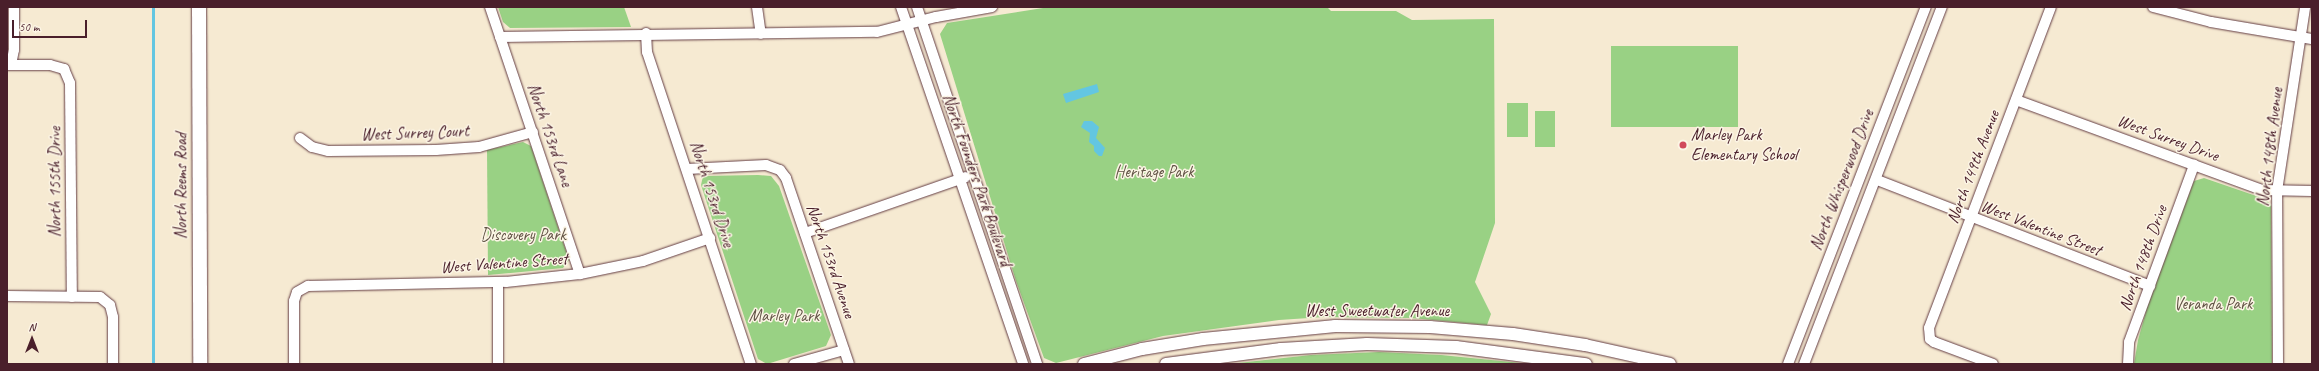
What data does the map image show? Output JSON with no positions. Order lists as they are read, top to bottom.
{
  "streets": {
    "main road": ["North Reems Road"],
    "street": [
      "West Surrey Court",
      "North 153rd Lane",
      "West Surrey Drive",
      "North 148th Avenue",
      "North 149th Avenue",
      "North Founders Park Boulevard",
      "North Whisperwood Drive",
      "North 155th Drive",
      "North 153rd Drive",
      "West Valentine Street",
      "North 148th Drive",
      "North 153rd Avenue",
      "West Sweetwater Avenue"
    ]
  },
  "crossings": [
    ["West Surrey Court", "North 153rd Lane"],
    ["North 153rd Lane", "West Valentine Street"],
    ["West Surrey Drive", "North 148th Avenue"],
    ["West Surrey Drive", "North 149th Avenue"],
    ["West Surrey Drive", "North 148th Drive"],
    ["North 149th Avenue", "West Valentine Street"],
    ["North Whisperwood Drive", "West Valentine Street"],
    ["North 153rd Drive", "West Valentine Street"],
    ["North 153rd Drive", "North 153rd Avenue"],
    ["West Valentine Street", "North 148th Drive"]
  ],
  "parks": [
    "Heritage Park",
    "Discovery Park",
    "Veranda Park",
    "Marley Park"
  ],
  "places": ["Marley Park Elementary School"],
  "scale_bar": "50 m",
  "north": "top"
}
